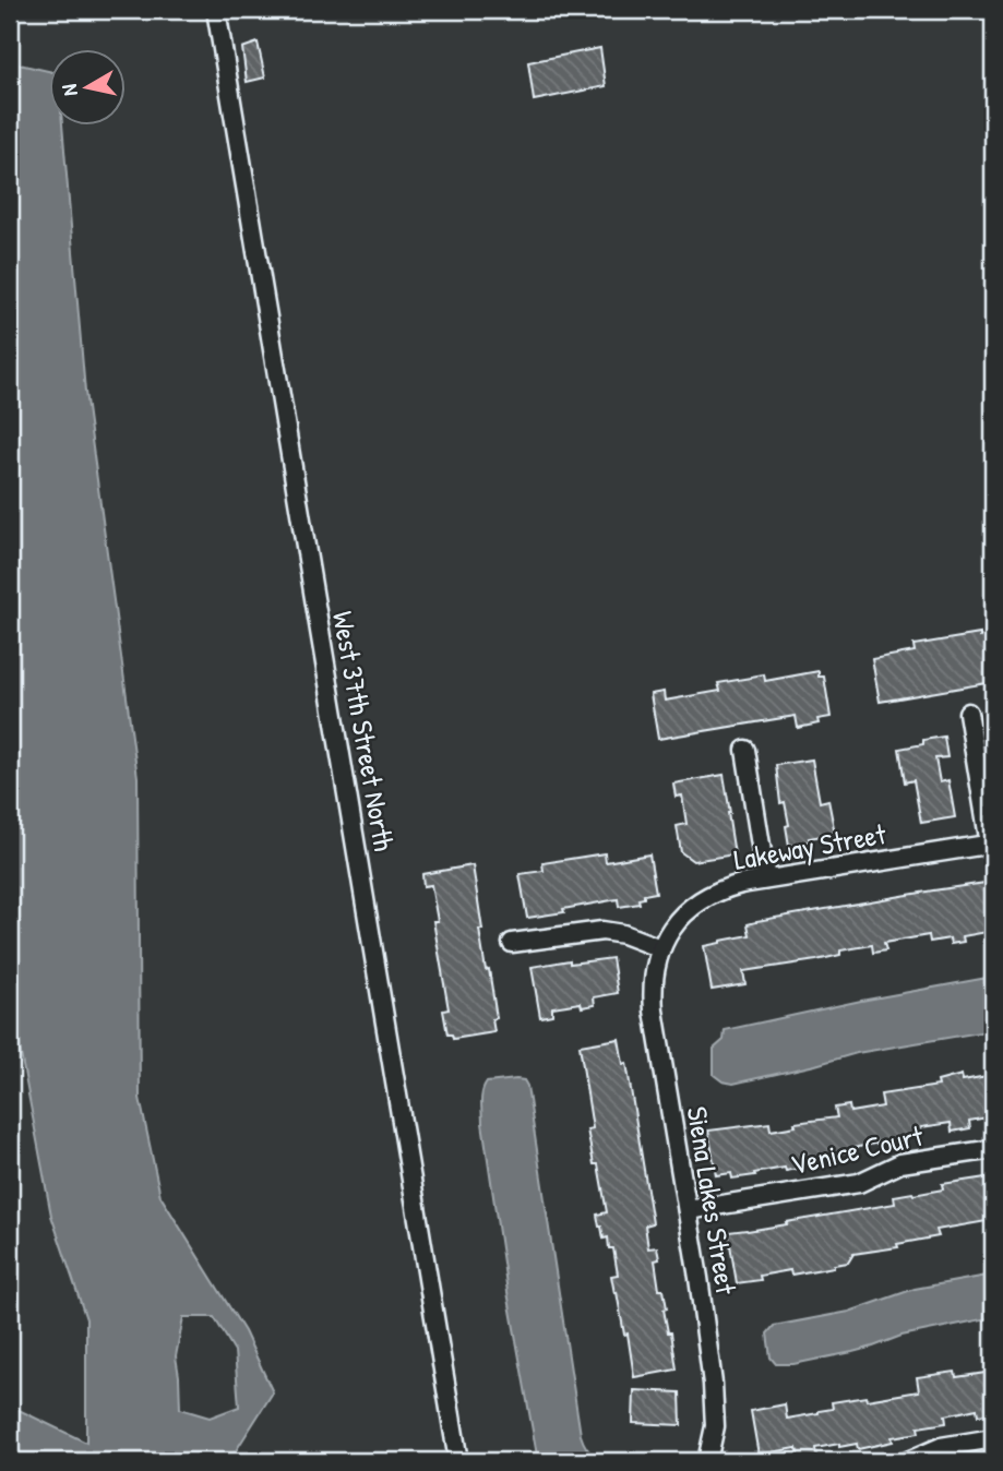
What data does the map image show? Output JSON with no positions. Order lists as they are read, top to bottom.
{
  "streets": {
    "street": [
      "West 37th Street North",
      "Lakeway Street",
      "Venice Court",
      "Siena Lakes Street"
    ]
  },
  "crossings": [
    ["Lakeway Street", "Siena Lakes Street"],
    ["Venice Court", "Siena Lakes Street"]
  ],
  "north": "left"
}
